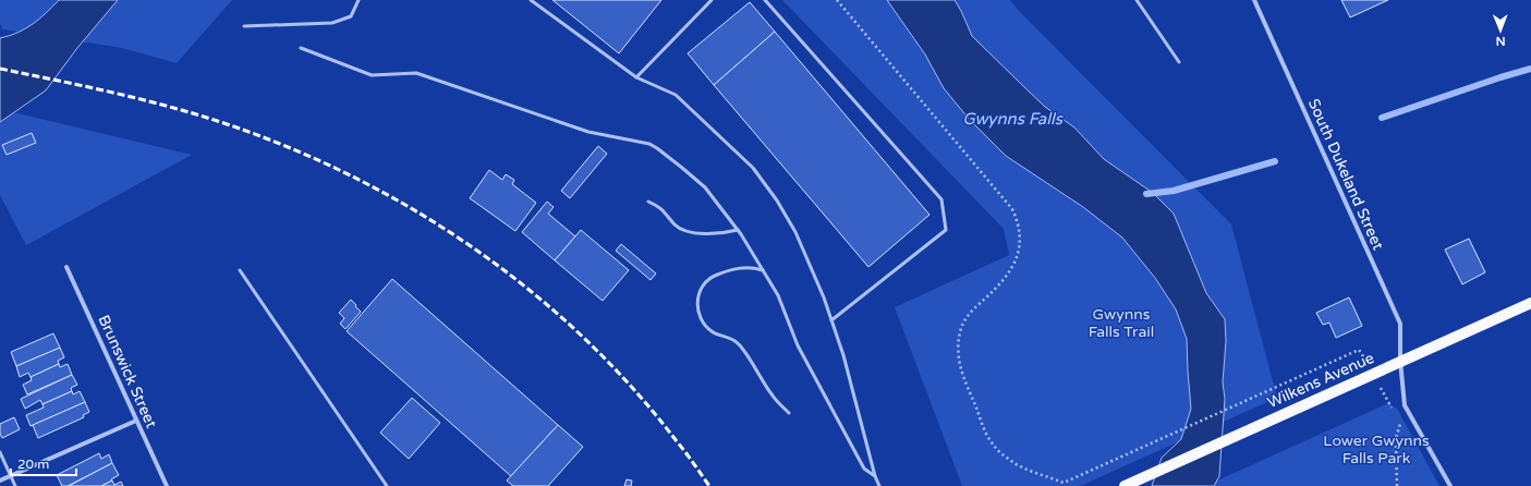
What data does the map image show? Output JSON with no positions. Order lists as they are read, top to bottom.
{
  "streets": {
    "main road": ["Wilkens Avenue"],
    "street": ["South Dukeland Street", "Brunswick Street"]
  },
  "crossings": [
    ["South Dukeland Street", "Wilkens Avenue"]
  ],
  "water": ["Gwynns Falls"],
  "parks": ["Gwynns Falls Trail", "Lower Gwynns Falls Park"],
  "scale_bar": "20 m",
  "north": "bottom"
}
